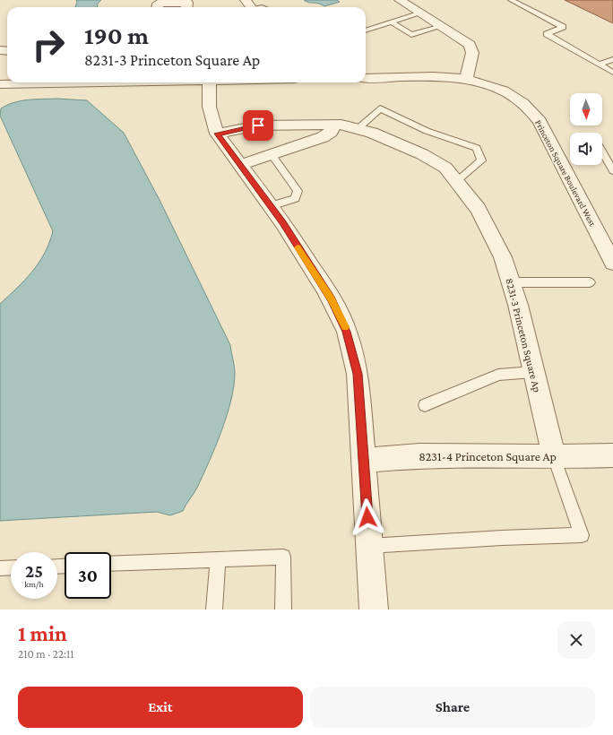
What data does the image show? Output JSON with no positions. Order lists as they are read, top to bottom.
{
  "streets": {
    "street": ["Princeton Square Boulevard West", "8231-3 Princeton Square Ap", "8231-4 Princeton Square Ap"]
  },
  "crossings": [
    ["8231-3 Princeton Square Ap", "8231-4 Princeton Square Ap"]
  ],
  "north": "bottom",
  "page": {
    "turn": ["190 m", "8231-3 Princeton Square Ap"],
    "speed": "25 km/h",
    "limit": "30",
    "heading": ["1 min", "210 m · 22:11"],
    "buttons": ["Exit", "Share"]
  }
}
